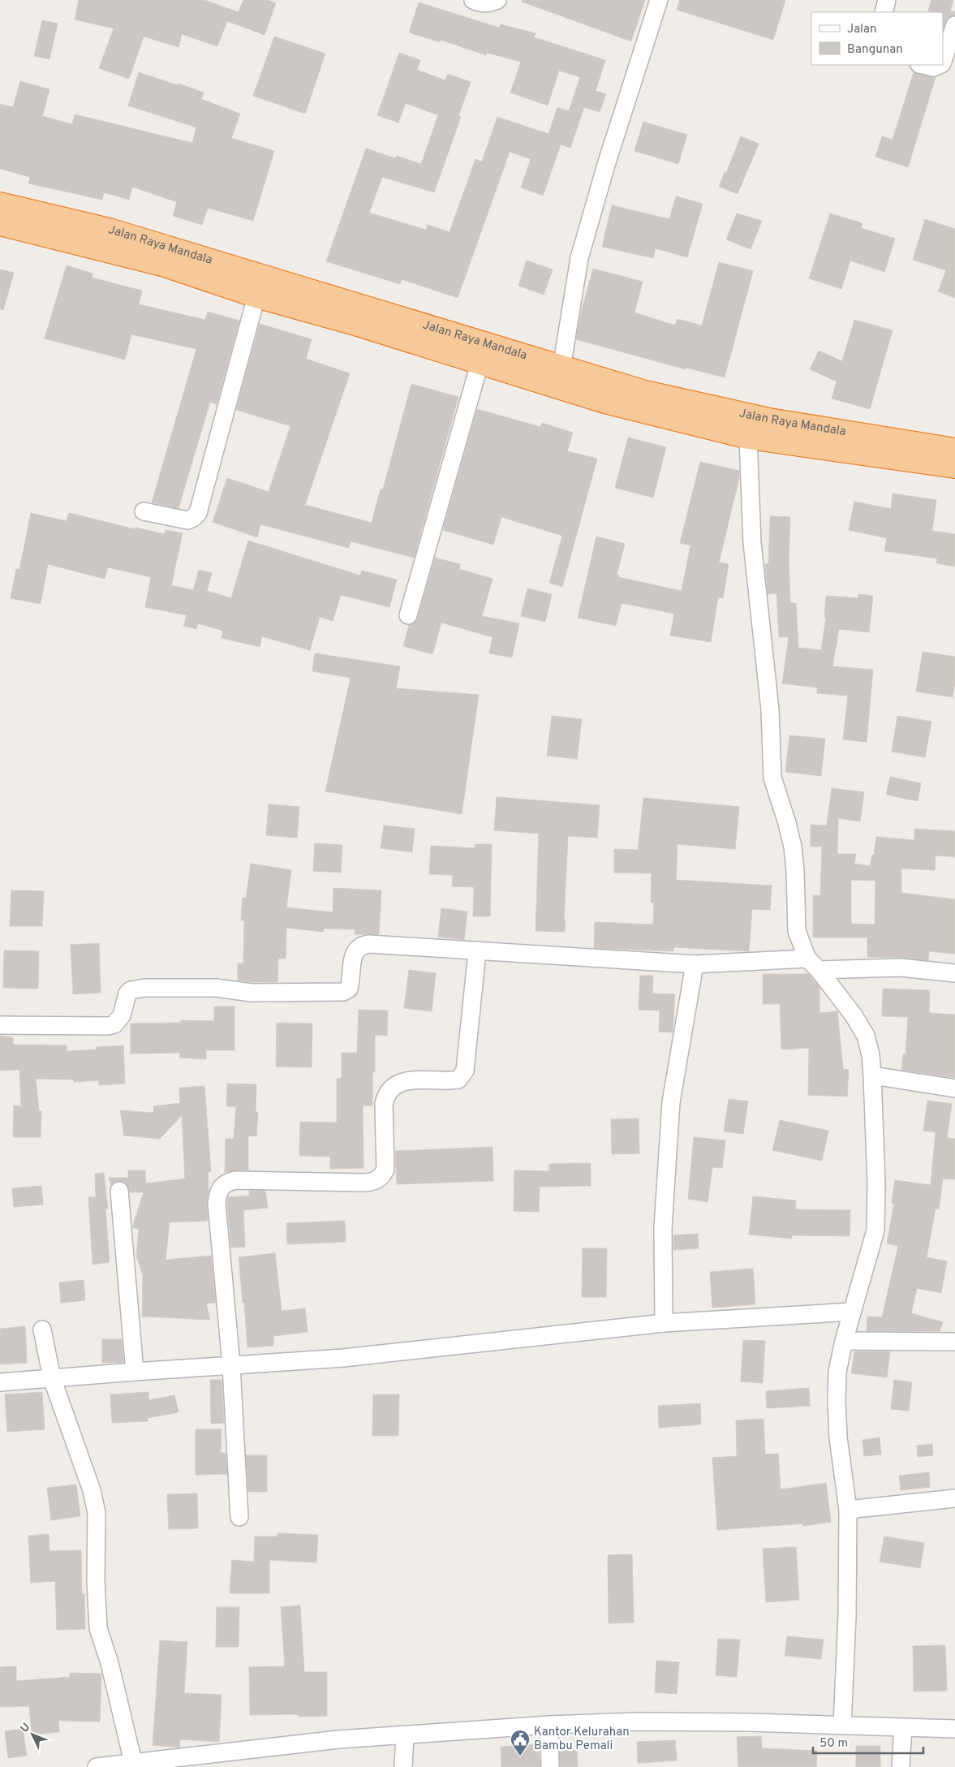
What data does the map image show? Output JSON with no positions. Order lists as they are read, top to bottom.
{
  "streets": {
    "highway": ["Jalan Raya Mandala"]
  },
  "places": {
    "public building": ["Kantor Kelurahan Bambu Pemali"]
  },
  "legend": ["Jalan", "Bangunan"],
  "scale_bar": "50 m",
  "north": "top left"
}
